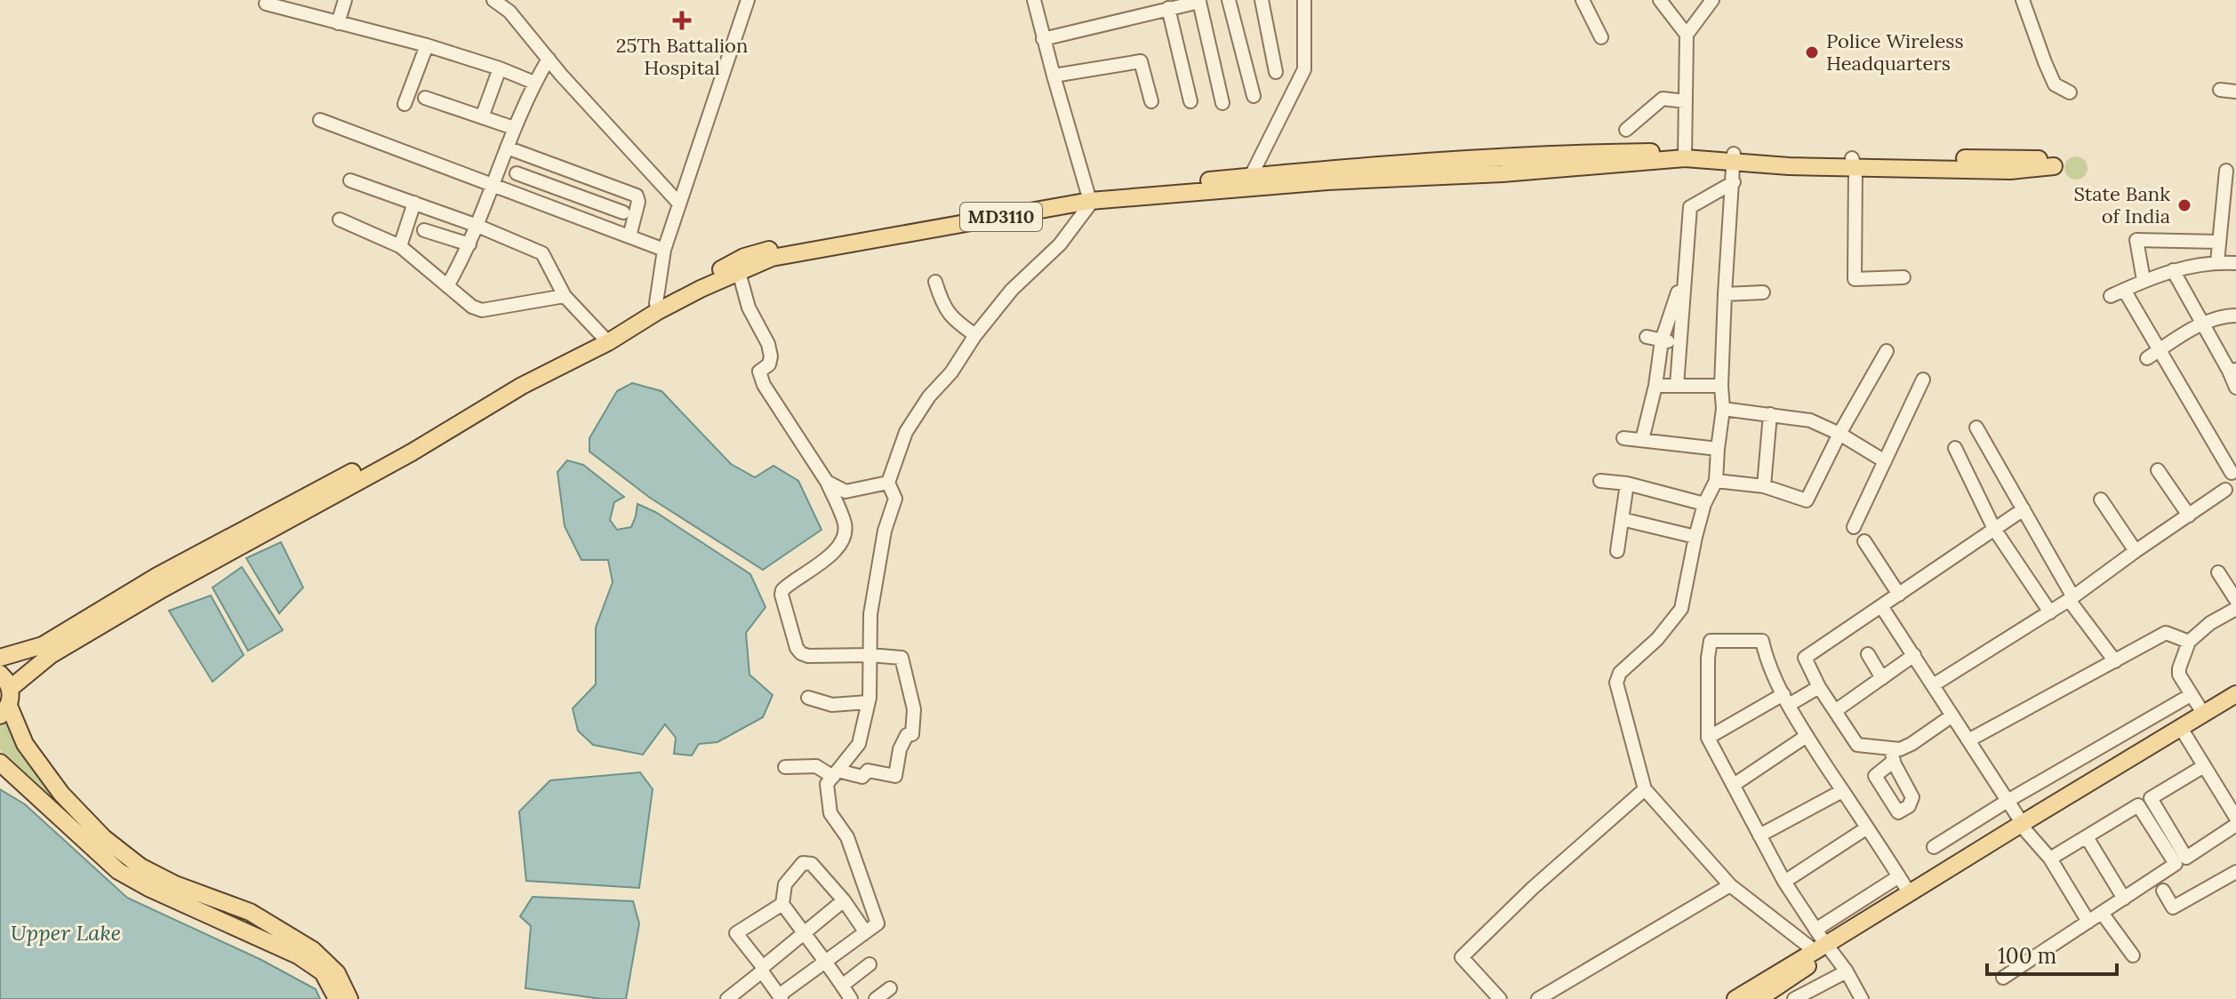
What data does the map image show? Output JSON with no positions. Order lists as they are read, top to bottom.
{
  "streets": {
    "main road": ["MD3110"]
  },
  "water": ["Upper Lake"],
  "places": {
    "health": ["25Th Battalion Hospital"],
    "other": ["Police Wireless Headquarters", "State Bank of India"]
  },
  "scale_bar": "100 m"
}
